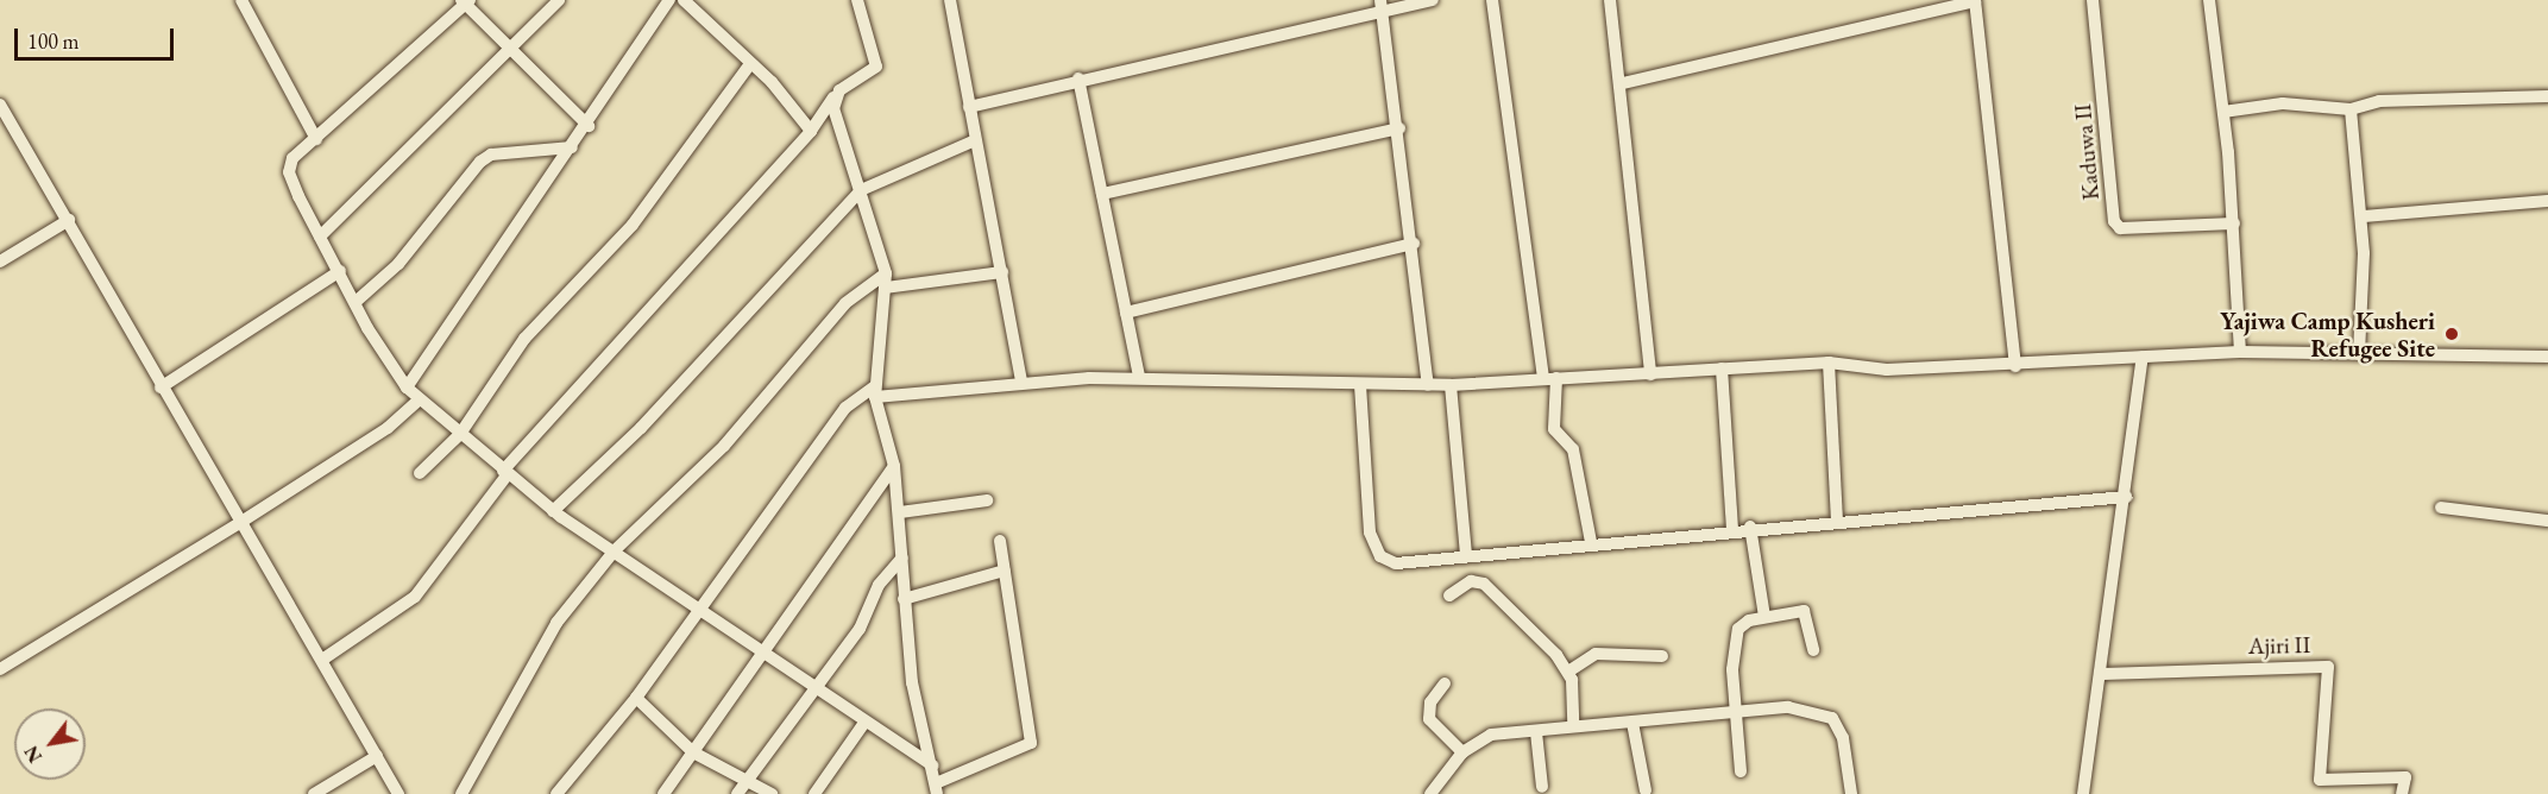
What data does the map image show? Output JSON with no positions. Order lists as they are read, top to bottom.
{
  "streets": {
    "street": ["Kaduwa II", "Ajiri II"]
  },
  "places": ["Yajiwa Camp Kusheri Refugee Site"],
  "scale_bar": "100 m",
  "north": "bottom left"
}
